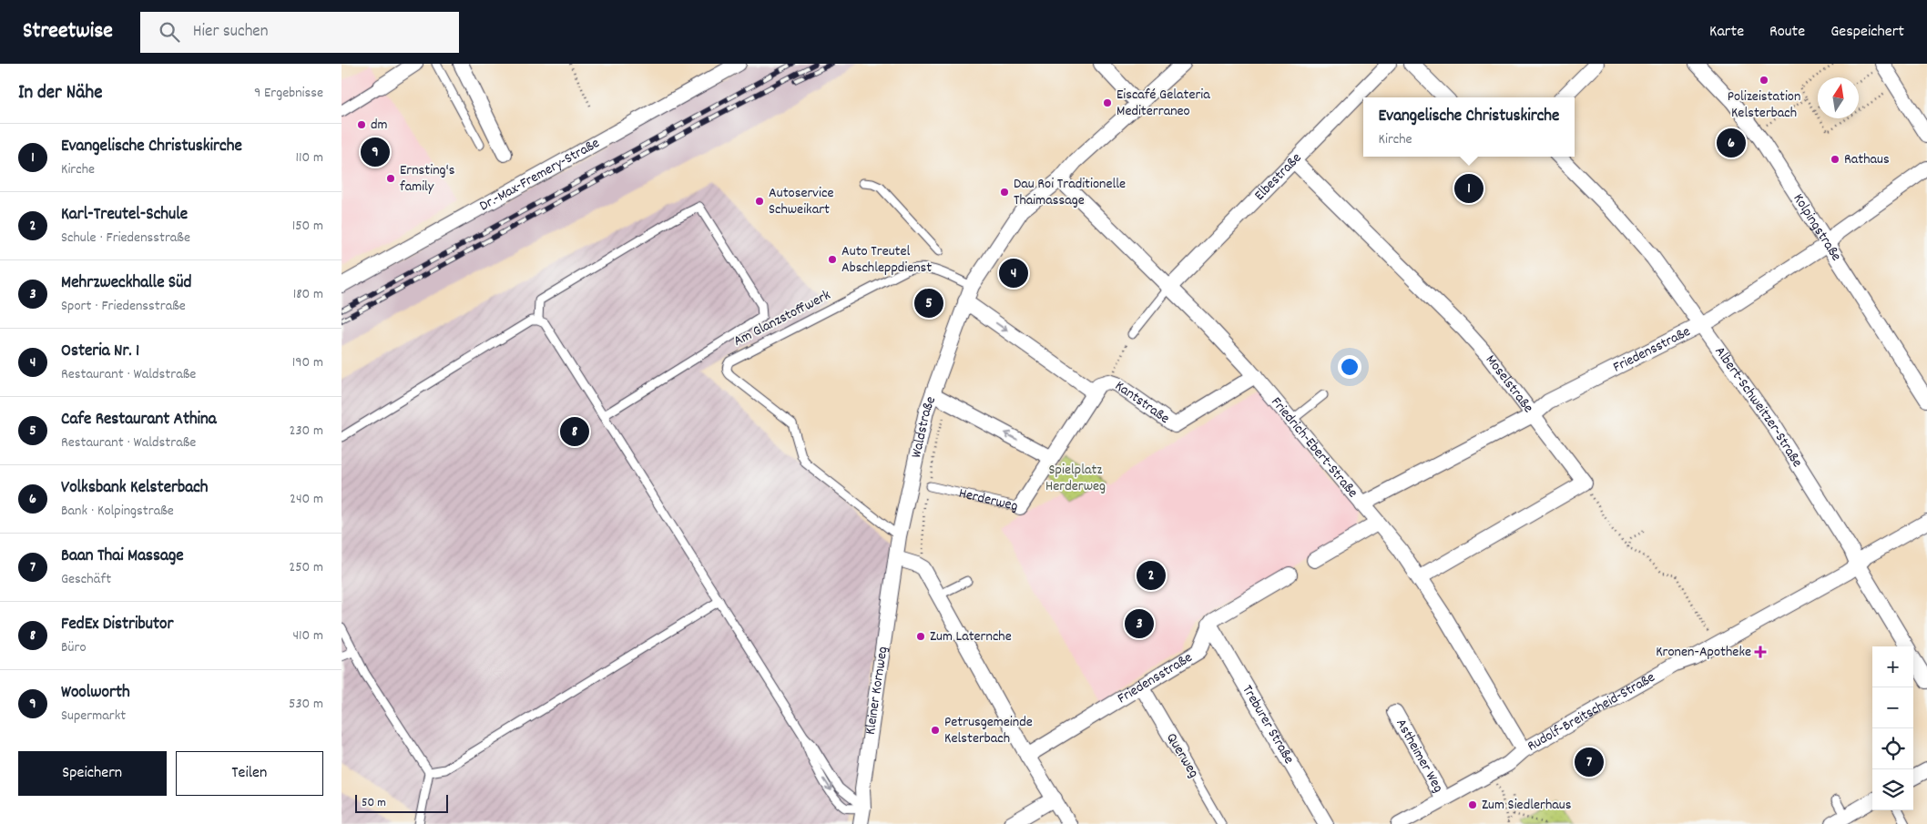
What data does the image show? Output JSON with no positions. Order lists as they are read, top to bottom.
{
  "streets": {
    "street": [
      "Dr.-Max-Fremery-Straße",
      "Elbestraße",
      "Kolpingstraße",
      "Friedensstraße",
      "Moselstraße",
      "Kantstraße",
      "Albert-Schweitzer-Straße",
      "Waldstraße",
      "Friedrich-Ebert-Straße",
      "Herderweg",
      "Kleiner Kornweg",
      "Rudolf-Breitscheid-Straße",
      "Treburer Straße",
      "Querweg",
      "Astheimer Weg"
    ],
    "lane": ["Am Glanzstoffwerk"]
  },
  "crossings": [
    ["Elbestraße", "Moselstraße"],
    ["Elbestraße", "Friedrich-Ebert-Straße"],
    ["Kolpingstraße", "Friedensstraße"],
    ["Am Glanzstoffwerk", "Waldstraße"],
    ["Friedensstraße", "Moselstraße"],
    ["Friedensstraße", "Albert-Schweitzer-Straße"],
    ["Friedensstraße", "Friedrich-Ebert-Straße"],
    ["Friedensstraße", "Treburer Straße"],
    ["Friedensstraße", "Querweg"],
    ["Kantstraße", "Waldstraße"],
    ["Kantstraße", "Friedrich-Ebert-Straße"],
    ["Kantstraße", "Herderweg"],
    ["Albert-Schweitzer-Straße", "Rudolf-Breitscheid-Straße"],
    ["Waldstraße", "Friedrich-Ebert-Straße"],
    ["Waldstraße", "Kleiner Kornweg"],
    ["Friedrich-Ebert-Straße", "Rudolf-Breitscheid-Straße"],
    ["Rudolf-Breitscheid-Straße", "Astheimer Weg"]
  ],
  "parks": ["Spielplatz Herderweg"],
  "places": {
    "other": [
      "Polizeistation Kelsterbach",
      "Eiscafé Gelateria Mediterraneo",
      "dm",
      "Rathaus",
      "Ernsting's family",
      "Dau Roi Traditionelle Thaimassage",
      "Autoservice Schweikart",
      "Auto Treutel Abschleppdienst",
      "Zum Laternche",
      "Petrusgemeinde Kelsterbach",
      "Zum Siedlerhaus"
    ],
    "health": ["Kronen-Apotheke"]
  },
  "scale_bar": "50 m",
  "north": "top",
  "page": {
    "header": "Streetwise",
    "search": "Hier suchen",
    "nav": ["Karte", "Route", "Gespeichert"],
    "heading": ["In der Nähe", "9 Ergebnisse"],
    "popup": ["Evangelische Christuskirche", "Kirche"],
    "list": [
      {
        "mark": "1",
        "name": "Evangelische Christuskirche",
        "note": "Kirche",
        "value": "110 m"
      },
      {
        "mark": "2",
        "name": "Karl-Treutel-Schule",
        "note": "Schule · Friedensstraße",
        "value": "150 m"
      },
      {
        "mark": "3",
        "name": "Mehrzweckhalle Süd",
        "note": "Sport · Friedensstraße",
        "value": "180 m"
      },
      {
        "mark": "4",
        "name": "Osteria Nr. 1",
        "note": "Restaurant · Waldstraße",
        "value": "190 m"
      },
      {
        "mark": "5",
        "name": "Cafe Restaurant Athina",
        "note": "Restaurant · Waldstraße",
        "value": "230 m"
      },
      {
        "mark": "6",
        "name": "Volksbank Kelsterbach",
        "note": "Bank · Kolpingstraße",
        "value": "240 m"
      },
      {
        "mark": "7",
        "name": "Baan Thai Massage",
        "note": "Geschäft",
        "value": "250 m"
      },
      {
        "mark": "8",
        "name": "FedEx Distributor",
        "note": "Büro",
        "value": "410 m"
      },
      {
        "mark": "9",
        "name": "Woolworth",
        "note": "Supermarkt",
        "value": "530 m"
      }
    ],
    "pins": [
      "6",
      "9",
      "1",
      "4",
      "5",
      "8",
      "2",
      "3",
      "7"
    ],
    "map_buttons": ["+", "−"],
    "buttons": ["Speichern", "Teilen"],
    "scale": "50 m"
  }
}
